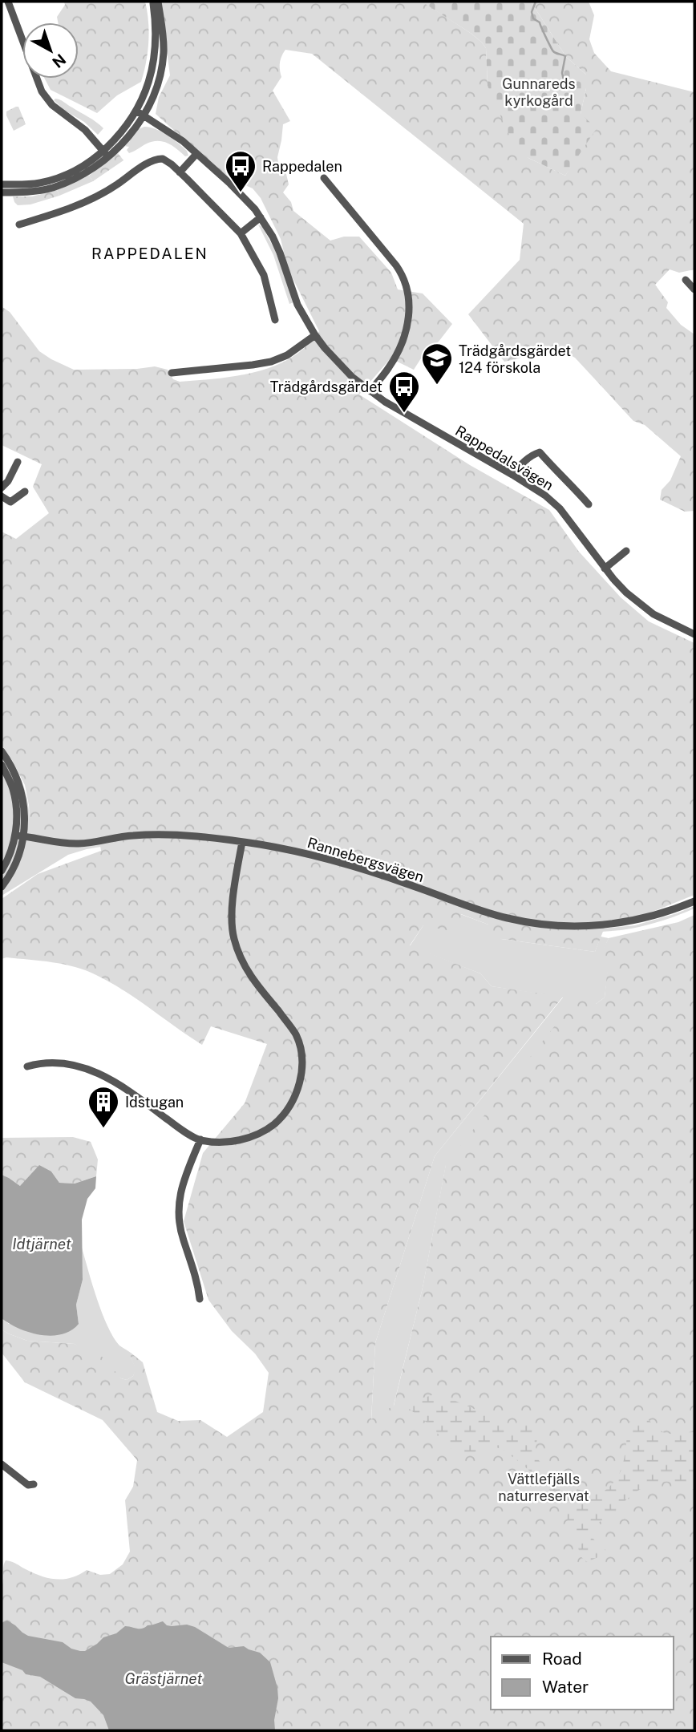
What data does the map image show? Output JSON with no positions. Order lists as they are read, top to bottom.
{
  "streets": {
    "street": ["Rappedalsvägen", "Rannebergsvägen"]
  },
  "districts": ["RAPPEDALEN"],
  "water": ["Idtjärnet", "Grästjärnet"],
  "parks": ["Gunnareds kyrkogård", "Vättlefjälls naturreservat"],
  "places": {
    "bus stop": ["Rappedalen", "Trädgårdsgärdet"],
    "school or university": ["Trädgårdsgärdet 124 förskola"],
    "building": ["Idstugan"]
  },
  "legend": ["Road", "Water"],
  "north": "bottom right"
}
